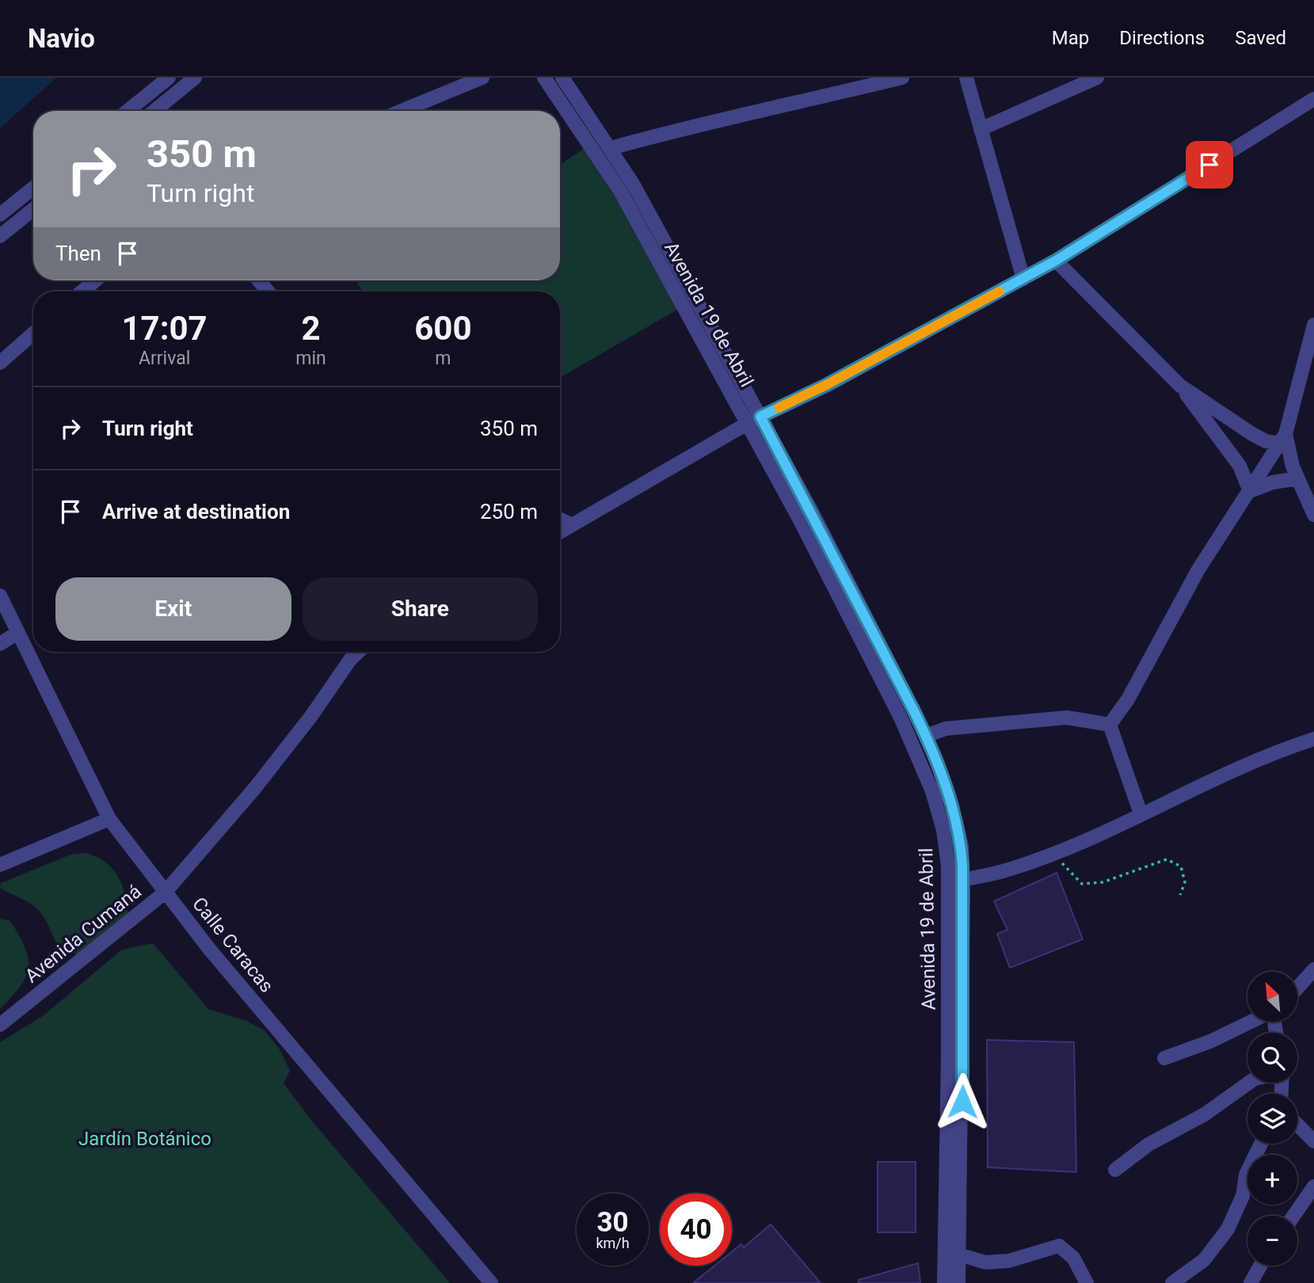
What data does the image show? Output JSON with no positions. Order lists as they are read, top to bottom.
{
  "streets": {
    "street": ["Avenida 19 de Abril", "Avenida Cumaná", "Calle Caracas"]
  },
  "crossings": [
    ["Avenida Cumaná", "Calle Caracas"]
  ],
  "parks": ["Jardín Botánico"],
  "north": "top left",
  "page": {
    "header": "Navio",
    "nav": ["Map", "Directions", "Saved"],
    "turn": ["350 m", "Turn right"],
    "then": "Then",
    "eta": [
      "17:07",
      "Arrival",
      "2",
      "min",
      "600",
      "m"
    ],
    "list": [
      {
        "name": "Turn right",
        "value": "350 m"
      },
      {
        "name": "Arrive at destination",
        "value": "250 m"
      }
    ],
    "buttons": ["Exit", "Share"],
    "map_buttons": ["+", "−"],
    "speed": "30 km/h",
    "limit": "40"
  }
}
